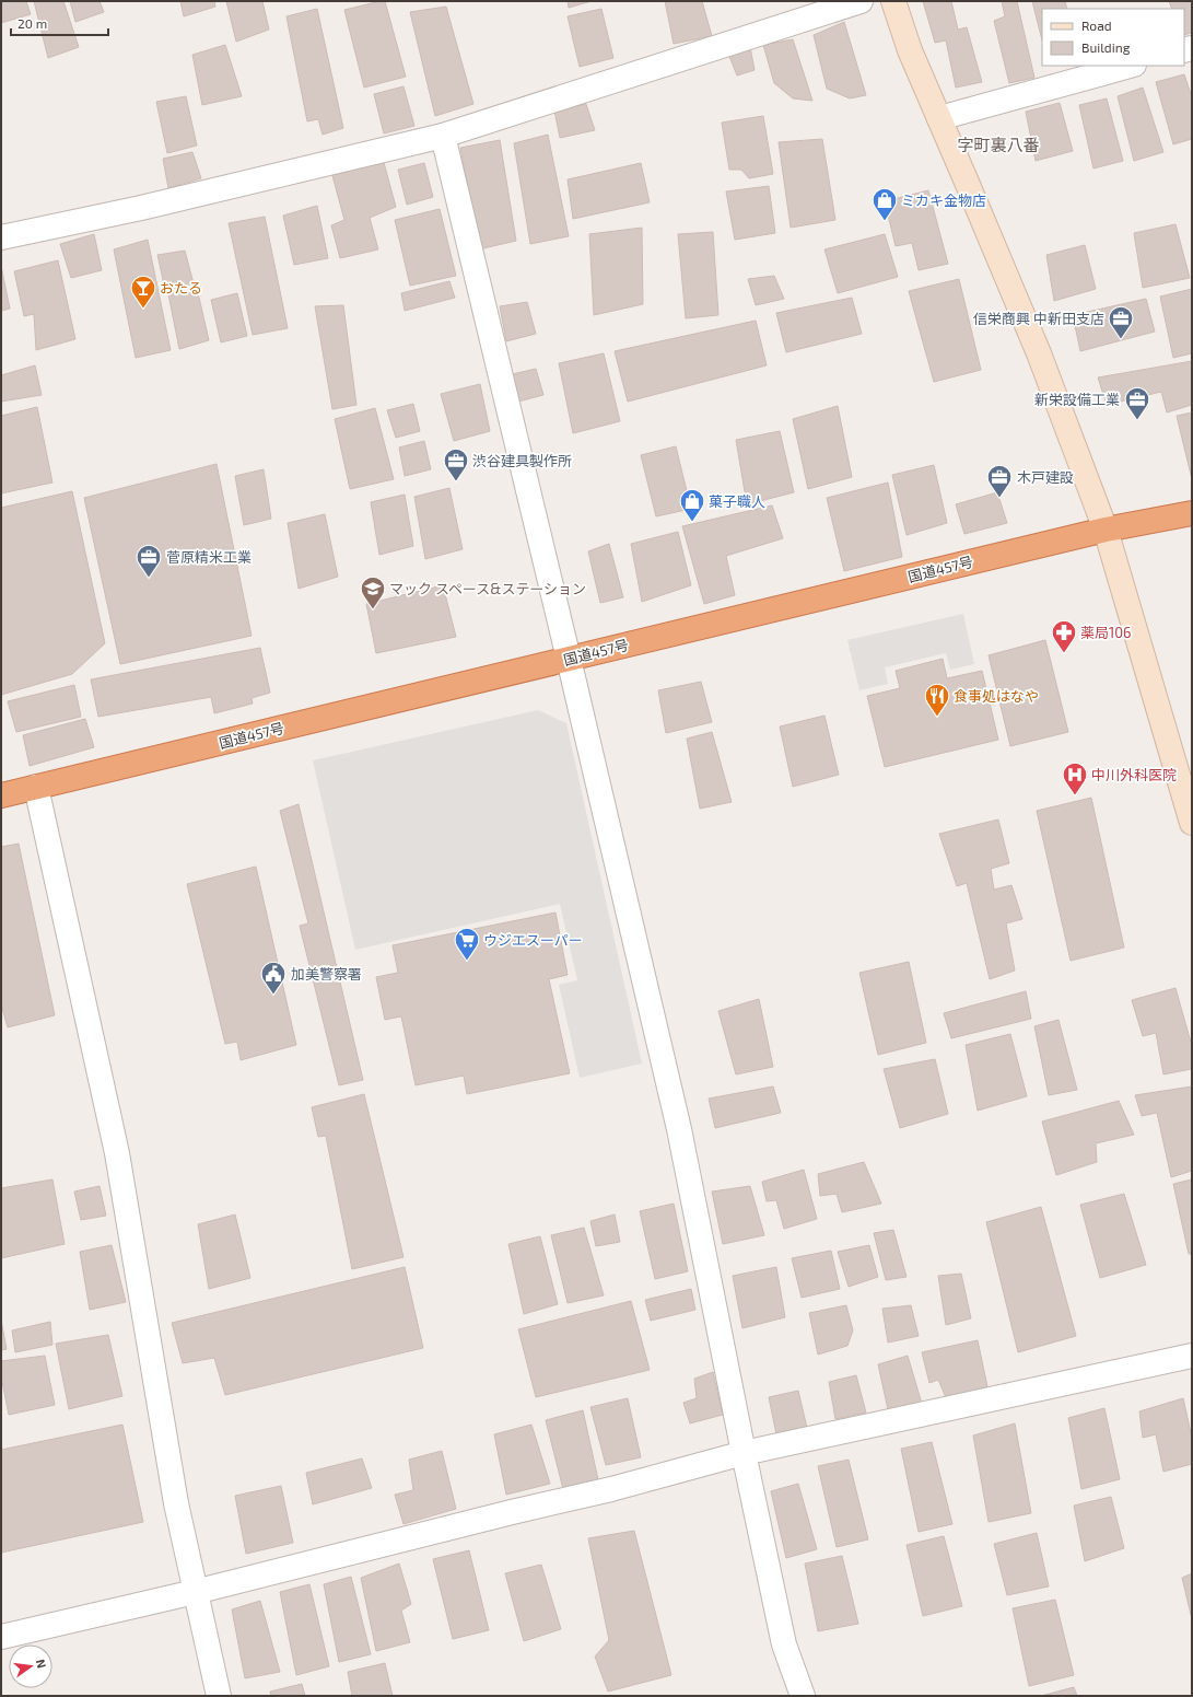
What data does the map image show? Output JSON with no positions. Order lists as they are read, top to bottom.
{
  "streets": {
    "highway": ["国道457号"]
  },
  "districts": ["字町裏八番"],
  "places": {
    "shop": ["ミカキ金物店", "菓子職人"],
    "bar": ["おたる"],
    "office": [
      "信栄商興 中新田支店",
      "新栄設備工業",
      "渋谷建具製作所",
      "木戸建設",
      "菅原精米工業"
    ],
    "school or university": ["マック スペース&ステーション"],
    "pharmacy": ["薬局106"],
    "restaurant": ["食事処はなや"],
    "hospital": ["中川外科医院"],
    "supermarket": ["ウジエスーパー"],
    "public building": ["加美警察署"]
  },
  "legend": ["Road", "Building"],
  "scale_bar": "20 m",
  "north": "right"
}
